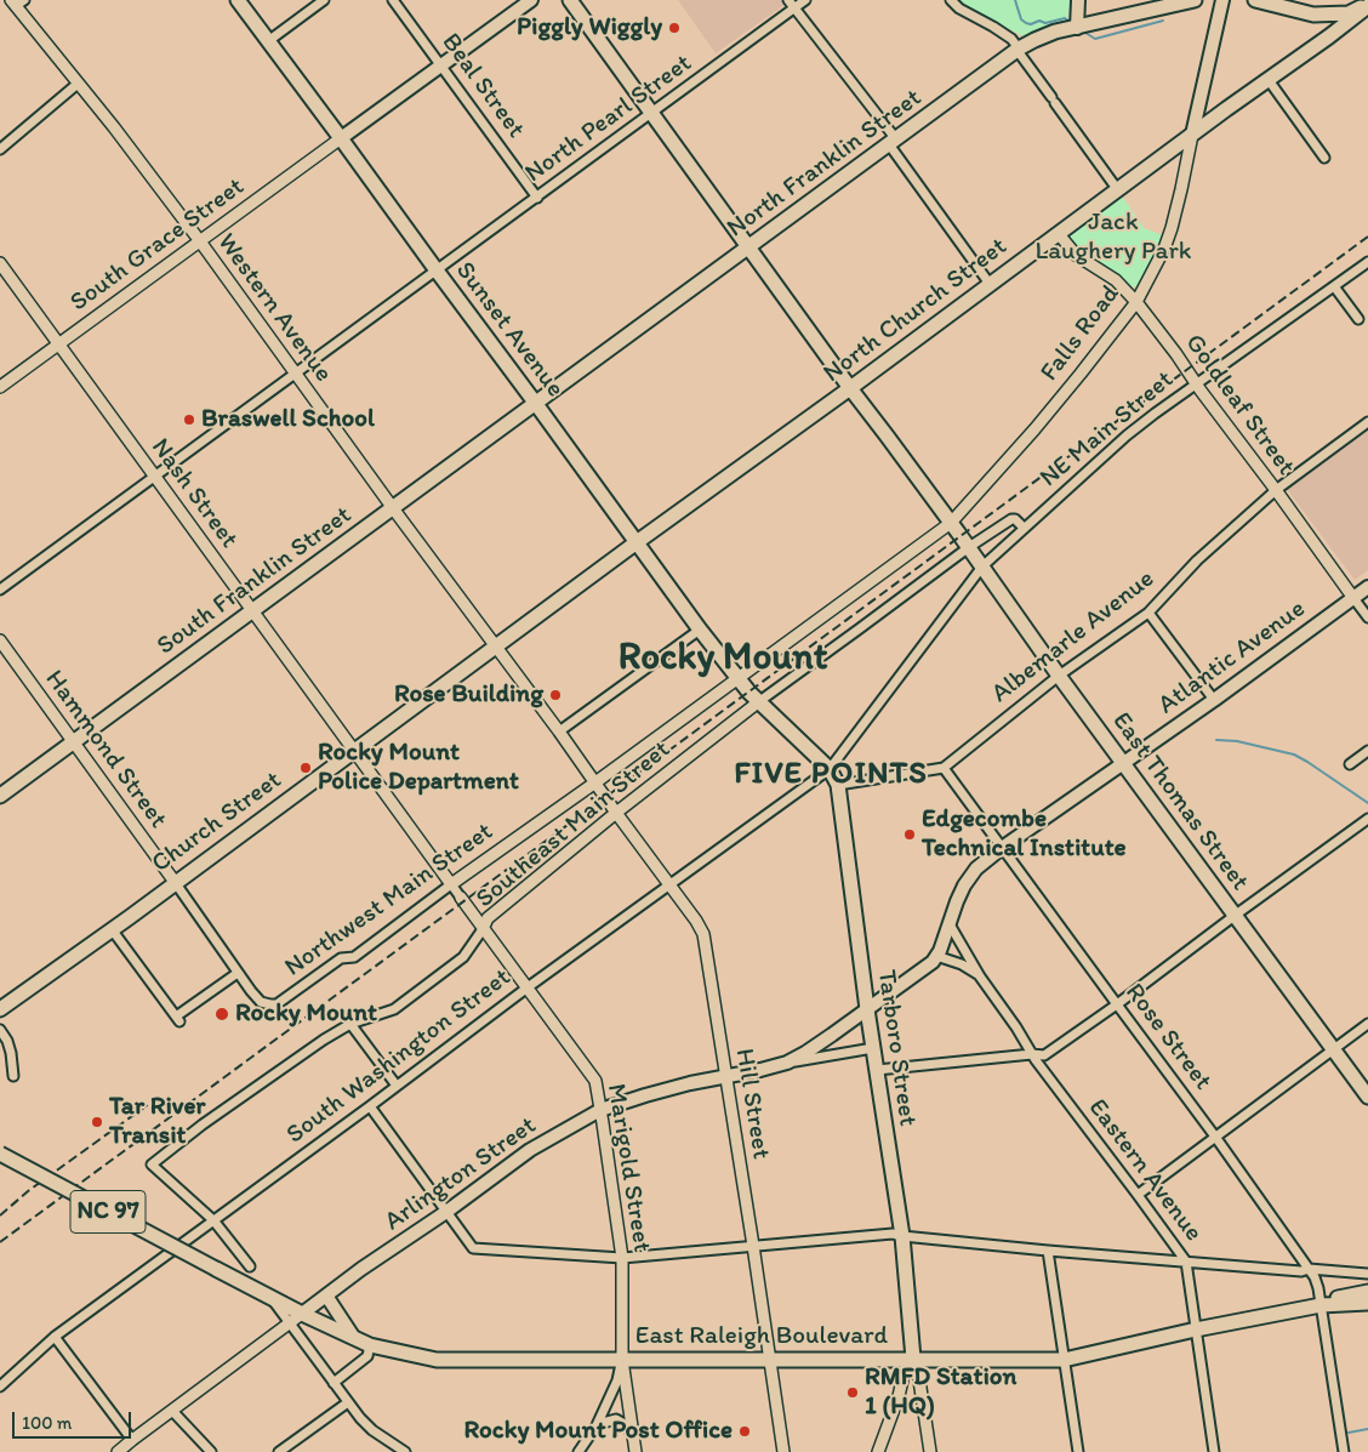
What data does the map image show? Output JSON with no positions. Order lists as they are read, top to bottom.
{
  "streets": {
    "main road": [
      "North Franklin Street",
      "North Church Street",
      "Sunset Avenue",
      "Falls Road",
      "South Franklin Street",
      "Atlantic Avenue",
      "East Thomas Street",
      "Church Street",
      "Tarboro Street",
      "Arlington Street",
      "NC 97",
      "East Raleigh Boulevard"
    ],
    "street": [
      "Beal Street",
      "North Pearl Street",
      "South Grace Street",
      "Western Avenue",
      "Goldleaf Street",
      "NE Main Street",
      "Nash Street",
      "Albemarle Avenue",
      "Hammond Street",
      "Southeast Main Street",
      "Northwest Main Street",
      "Rose Street",
      "South Washington Street",
      "Hill Street",
      "Marigold Street",
      "Eastern Avenue"
    ]
  },
  "crossings": [
    ["Beal Street", "North Pearl Street"],
    ["North Pearl Street", "Western Avenue"],
    ["North Pearl Street", "Sunset Avenue"],
    ["North Pearl Street", "Nash Street"],
    ["North Pearl Street", "East Thomas Street"],
    ["North Franklin Street", "Sunset Avenue"],
    ["North Franklin Street", "South Franklin Street"],
    ["North Franklin Street", "East Thomas Street"],
    ["South Grace Street", "Western Avenue"],
    ["South Grace Street", "Sunset Avenue"],
    ["South Grace Street", "Nash Street"],
    ["Western Avenue", "South Franklin Street"],
    ["Western Avenue", "Church Street"],
    ["Western Avenue", "Northwest Main Street"],
    ["Western Avenue", "Hill Street"],
    ["North Church Street", "Sunset Avenue"],
    ["North Church Street", "Falls Road"],
    ["North Church Street", "Goldleaf Street"],
    ["North Church Street", "East Thomas Street"],
    ["North Church Street", "Church Street"],
    ["Sunset Avenue", "South Franklin Street"],
    ["Sunset Avenue", "Church Street"],
    ["Sunset Avenue", "Northwest Main Street"],
    ["Sunset Avenue", "Tarboro Street"],
    ["Falls Road", "Goldleaf Street"],
    ["Falls Road", "East Thomas Street"],
    ["Falls Road", "Northwest Main Street"],
    ["Goldleaf Street", "NE Main Street"],
    ["Goldleaf Street", "Albemarle Avenue"],
    ["Goldleaf Street", "Atlantic Avenue"],
    ["NE Main Street", "East Thomas Street"],
    ["NE Main Street", "South Washington Street"],
    ["Nash Street", "South Franklin Street"],
    ["Nash Street", "Church Street"],
    ["Nash Street", "Northwest Main Street"],
    ["Nash Street", "Marigold Street"],
    ["South Franklin Street", "Hammond Street"],
    ["Albemarle Avenue", "East Thomas Street"],
    ["Albemarle Avenue", "Rose Street"],
    ["Atlantic Avenue", "East Thomas Street"],
    ["Atlantic Avenue", "Rose Street"],
    ["Atlantic Avenue", "Tarboro Street"],
    ["Atlantic Avenue", "Eastern Avenue"],
    ["Atlantic Avenue", "Arlington Street"],
    ["Hammond Street", "Church Street"],
    ["Hammond Street", "Northwest Main Street"],
    ["East Thomas Street", "Northwest Main Street"],
    ["East Thomas Street", "South Washington Street"],
    ["Southeast Main Street", "Tarboro Street"],
    ["Southeast Main Street", "South Washington Street"],
    ["Southeast Main Street", "Hill Street"],
    ["Southeast Main Street", "Marigold Street"],
    ["Northwest Main Street", "Tarboro Street"],
    ["Rose Street", "East Raleigh Boulevard"],
    ["Tarboro Street", "South Washington Street"],
    ["Tarboro Street", "Arlington Street"],
    ["Tarboro Street", "East Raleigh Boulevard"],
    ["South Washington Street", "Hill Street"],
    ["South Washington Street", "Marigold Street"],
    ["Hill Street", "Arlington Street"],
    ["Hill Street", "East Raleigh Boulevard"],
    ["Marigold Street", "Arlington Street"],
    ["Marigold Street", "East Raleigh Boulevard"],
    ["Eastern Avenue", "East Raleigh Boulevard"],
    ["Arlington Street", "East Raleigh Boulevard"]
  ],
  "districts": ["Rocky Mount", "FIVE POINTS"],
  "parks": ["Jack Laughery Park"],
  "places": [
    "Piggly Wiggly",
    "Braswell School",
    "Rose Building",
    "Rocky Mount Police Department",
    "Edgecombe Technical Institute",
    "Rocky Mount",
    "Tar River Transit",
    "RMFD Station 1 (HQ)",
    "Rocky Mount Post Office"
  ],
  "scale_bar": "100 m"
}
